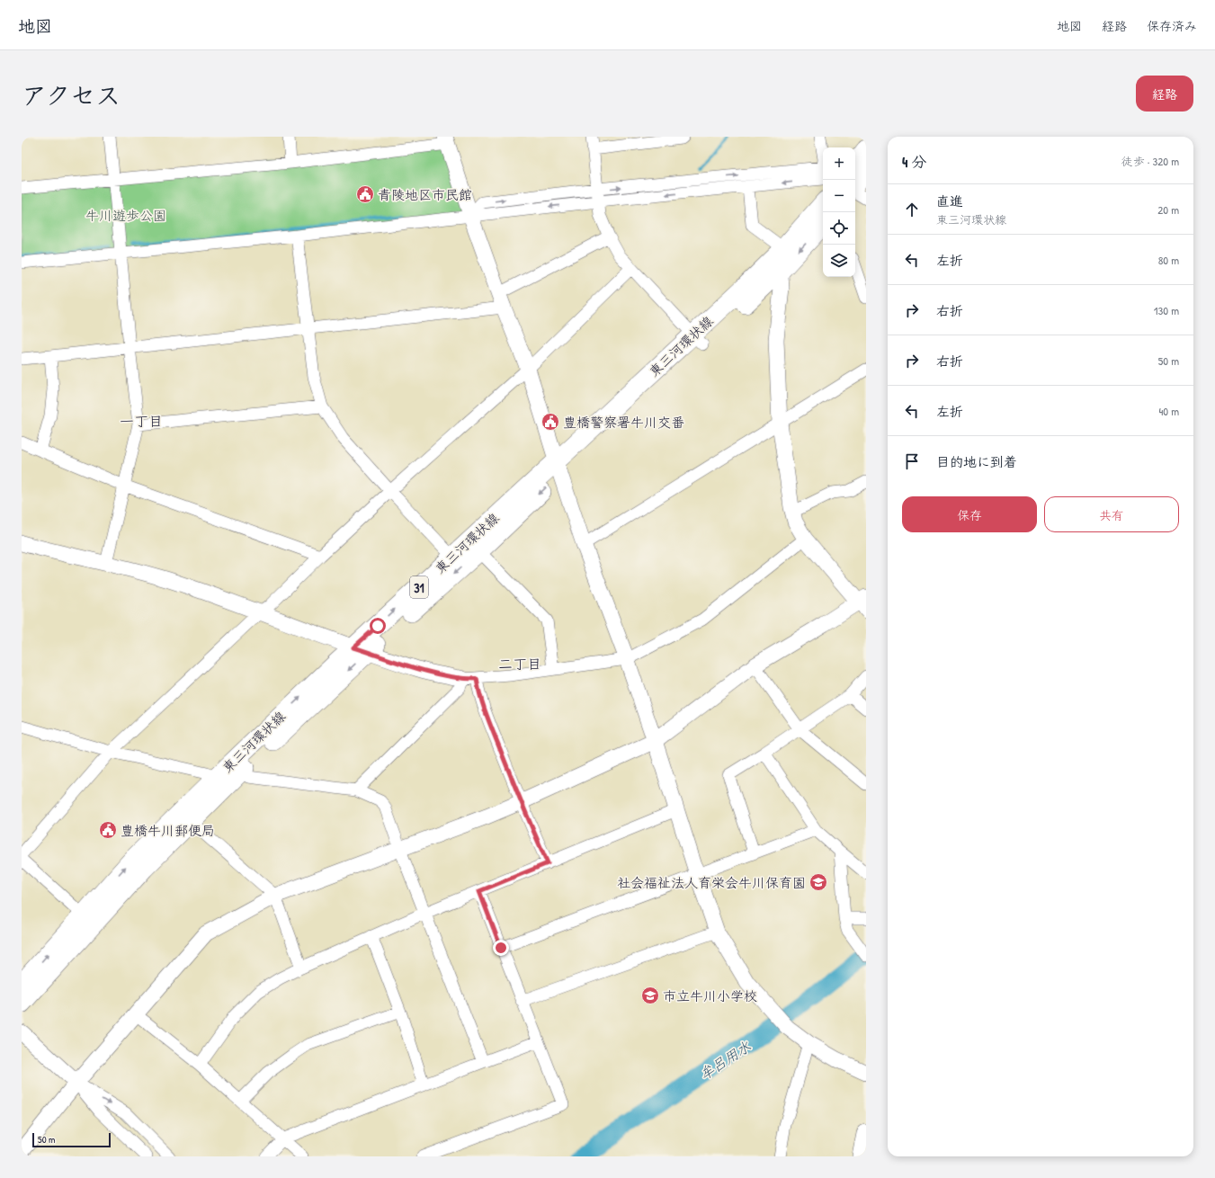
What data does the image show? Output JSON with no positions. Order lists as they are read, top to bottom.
{
  "streets": {
    "main road": ["東三河環状線", "31"]
  },
  "districts": ["一丁目", "二丁目"],
  "water": ["牟呂用水"],
  "parks": ["牛川遊歩公園"],
  "places": {
    "public building": ["青陵地区市民館", "豊橋警察署牛川交番", "豊橋牛川郵便局"],
    "school or university": ["社会福祉法人育栄会牛川保育園", "市立牛川小学校"]
  },
  "scale_bar": "50 m",
  "page": {
    "header": "地図",
    "nav": ["地図", "経路", "保存済み"],
    "title": "アクセス",
    "buttons": [
      "経路",
      ["保存", "共有"]
    ],
    "heading": ["4 分", "徒歩 · 320 m"],
    "map_buttons": ["+", "−"],
    "list": [
      ["直進", "東三河環状線", "20 m"],
      ["左折", "80 m"],
      ["右折", "130 m"],
      ["右折", "50 m"],
      ["左折", "40 m"],
      "目的地に到着"
    ],
    "scale": "50 m"
  }
}
